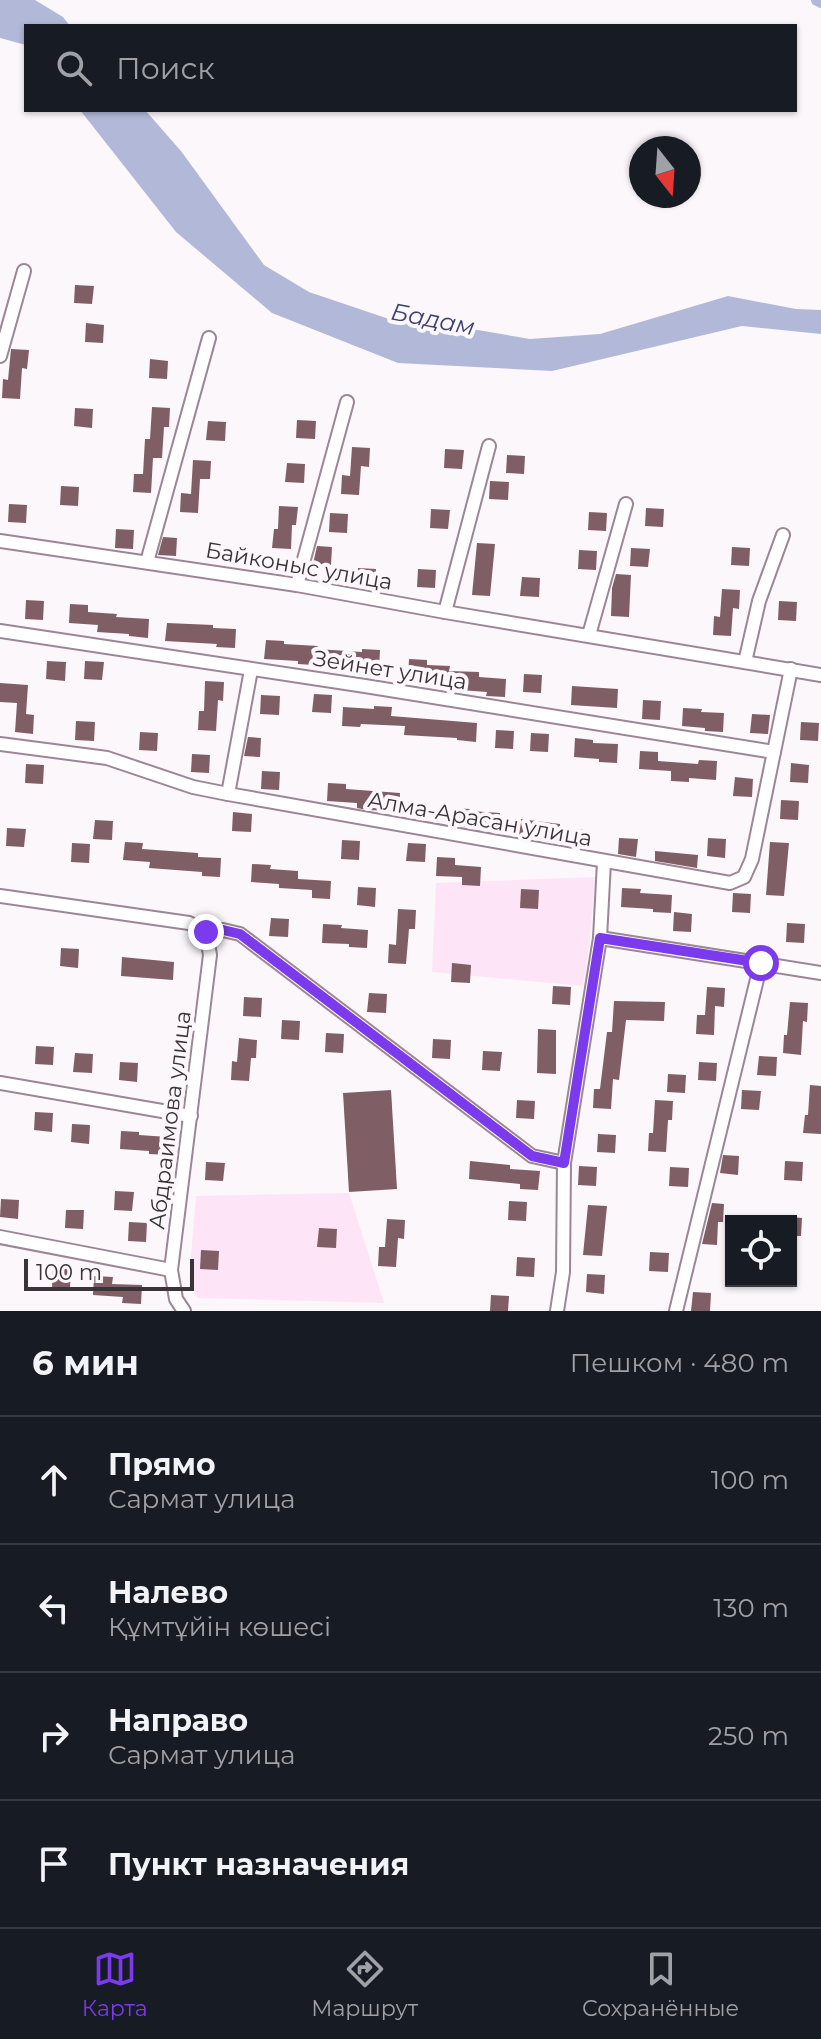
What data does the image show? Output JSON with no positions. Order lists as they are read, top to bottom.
{
  "streets": {
    "street": [
      "Байконыс улица",
      "Зейнет улица",
      "Алма-Арасан улица",
      "Абдраимова улица"
    ]
  },
  "crossings": [
    ["Байконыс улица", "Алма-Арасан улица"],
    ["Зейнет улица", "Алма-Арасан улица"]
  ],
  "water": ["Бадам"],
  "scale_bar": "100 m",
  "north": "bottom",
  "page": {
    "search": "Поиск",
    "scale": "100 m",
    "heading": ["6 мин", "Пешком · 480 m"],
    "list": [
      ["Прямо", "Сармат улица", "100 m"],
      ["Налево", "Құмтұйiн көшесі", "130 m"],
      ["Направо", "Сармат улица", "250 m"],
      "Пункт назначения"
    ],
    "nav": ["Карта", "Маршрут", "Сохранённые"]
  }
}
